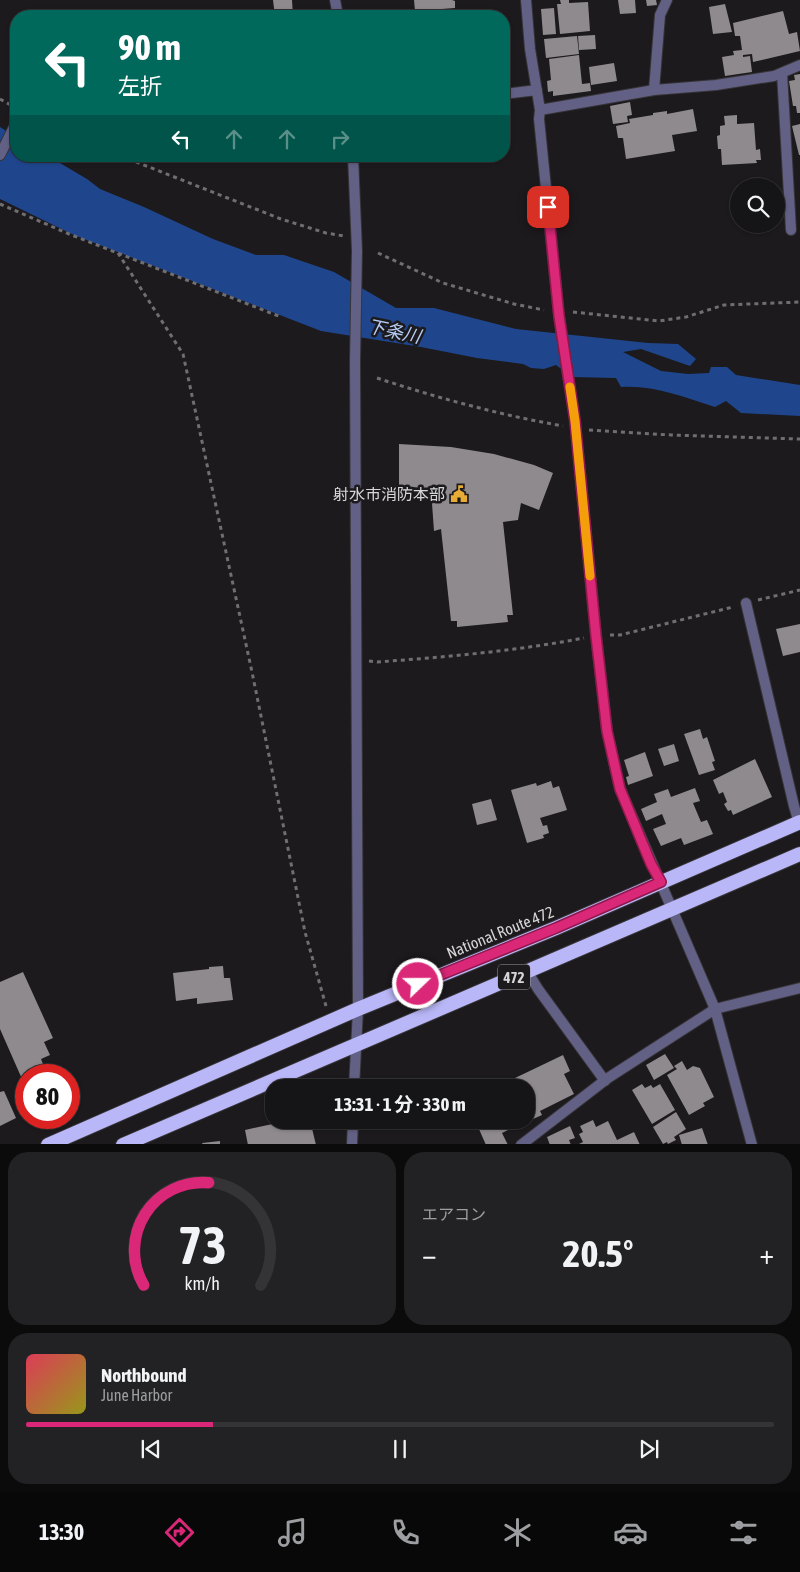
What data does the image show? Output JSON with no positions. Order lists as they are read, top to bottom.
{
  "streets": {
    "highway": ["National Route 472", "472"]
  },
  "water": ["下条川"],
  "places": {
    "public building": ["射水市消防本部"]
  },
  "page": {
    "turn": ["90 m", "左折"],
    "limit": "80",
    "trip": "13:31 · 1 分 · 330 m",
    "tile": "エアコン",
    "heat": ["−", "20.5°", "+"],
    "song": ["Northbound", "June Harbor"],
    "tabs": "13:30",
    "gauge": ["73", "km/h"]
  }
}
